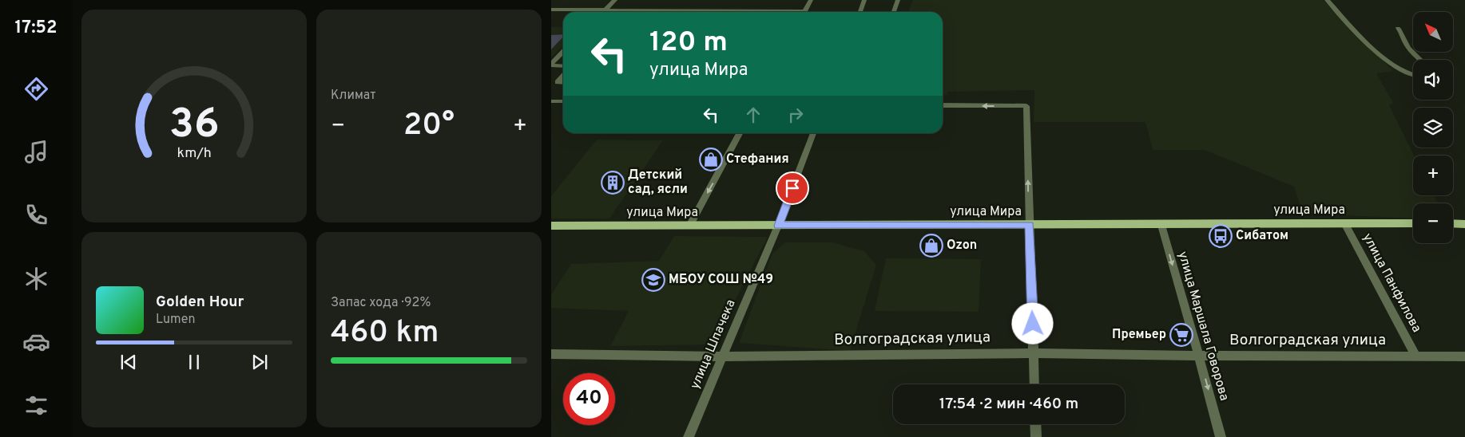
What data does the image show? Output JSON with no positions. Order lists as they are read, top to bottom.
{
  "streets": {
    "main road": ["улица Мира"],
    "street": [
      "улица Панфилова",
      "улица Маршала Говорова",
      "Волгоградская улица",
      "улица Шпачека"
    ]
  },
  "crossings": [
    ["улица Мира", "улица Панфилова"],
    ["улица Мира", "улица Маршала Говорова"],
    ["улица Мира", "улица Шпачека"],
    ["улица Панфилова", "Волгоградская улица"],
    ["улица Маршала Говорова", "Волгоградская улица"],
    ["Волгоградская улица", "улица Шпачека"]
  ],
  "one_way": ["улица Маршала Говорова"],
  "places": {
    "shop": ["Стефания", "Ozon"],
    "building": ["Детский сад, ясли"],
    "bus stop": ["Сибатом"],
    "school or university": ["МБОУ СОШ №49"],
    "supermarket": ["Премьер"]
  },
  "north": "top left",
  "page": {
    "tabs": "17:52",
    "tile": [
      "Климат",
      ["Запас хода · 92%", "460 km"]
    ],
    "map_buttons": ["+", "−"],
    "turn": ["120 m", "улица Мира"],
    "heat": ["−", "20°", "+"],
    "song": ["Golden Hour", "Lumen"],
    "limit": "40",
    "trip": "17:54 · 2 мин · 460 m",
    "gauge": ["36", "km/h"]
  }
}
